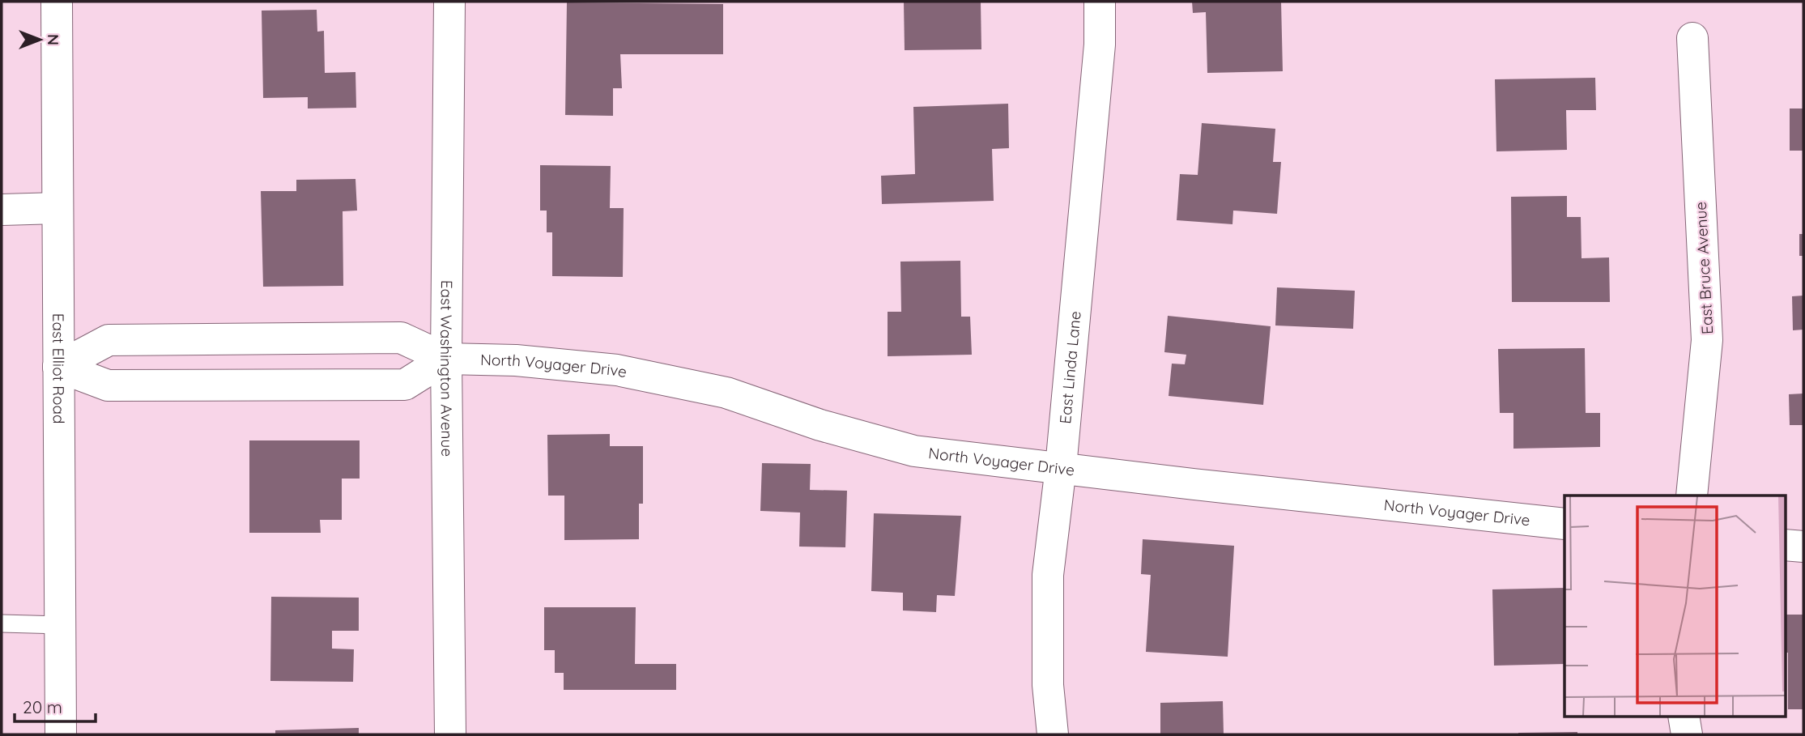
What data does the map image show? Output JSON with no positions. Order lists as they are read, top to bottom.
{
  "streets": {
    "street": [
      "East Bruce Avenue",
      "North Voyager Drive",
      "East Elliot Road",
      "East Washington Avenue",
      "East Linda Lane"
    ]
  },
  "crossings": [
    ["North Voyager Drive", "East Elliot Road"],
    ["North Voyager Drive", "East Washington Avenue"],
    ["North Voyager Drive", "East Linda Lane"]
  ],
  "scale_bar": "20 m",
  "north": "right"
}
